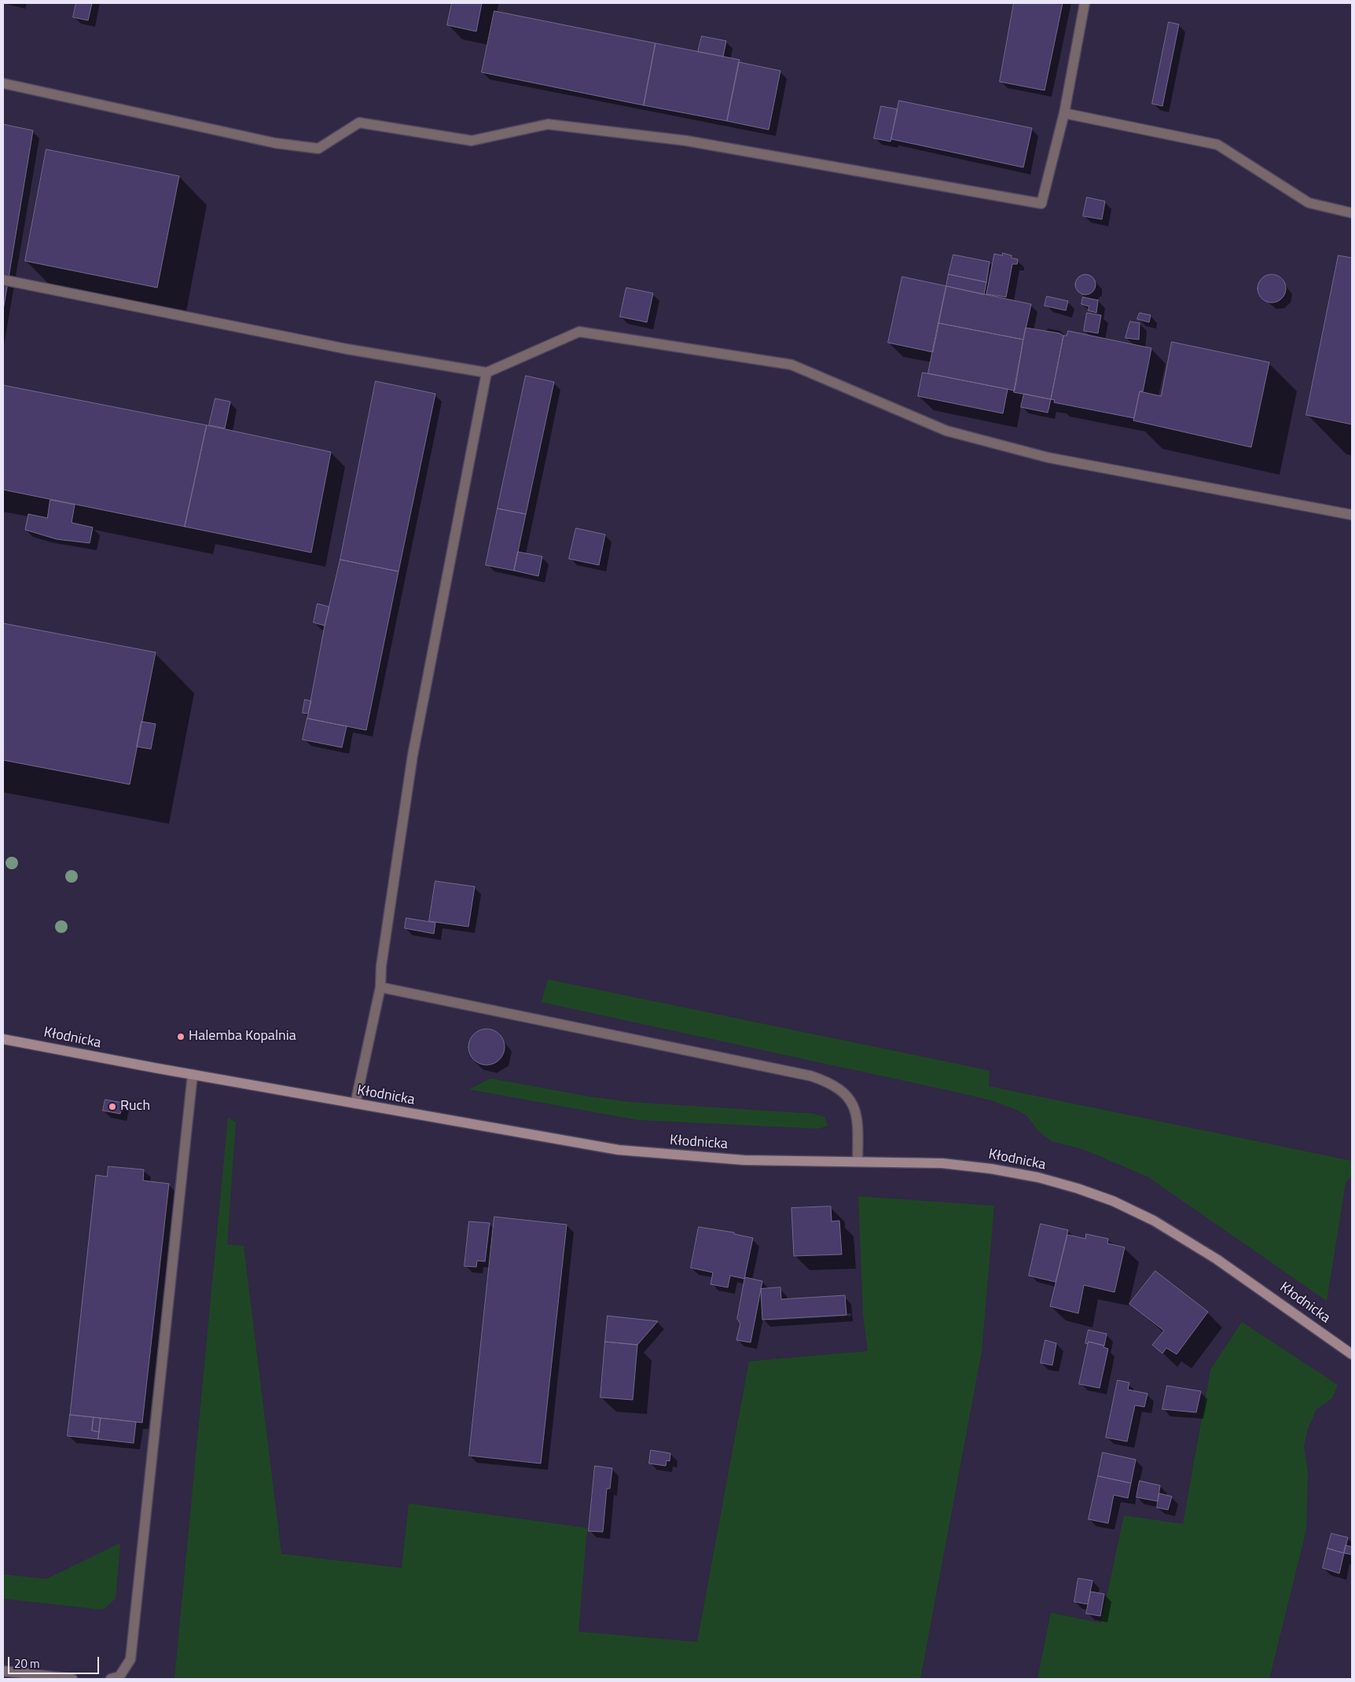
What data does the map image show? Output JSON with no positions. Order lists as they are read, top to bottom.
{
  "streets": {
    "street": ["Kłodnicka"]
  },
  "places": ["Halemba Kopalnia", "Ruch"],
  "scale_bar": "20 m"
}
